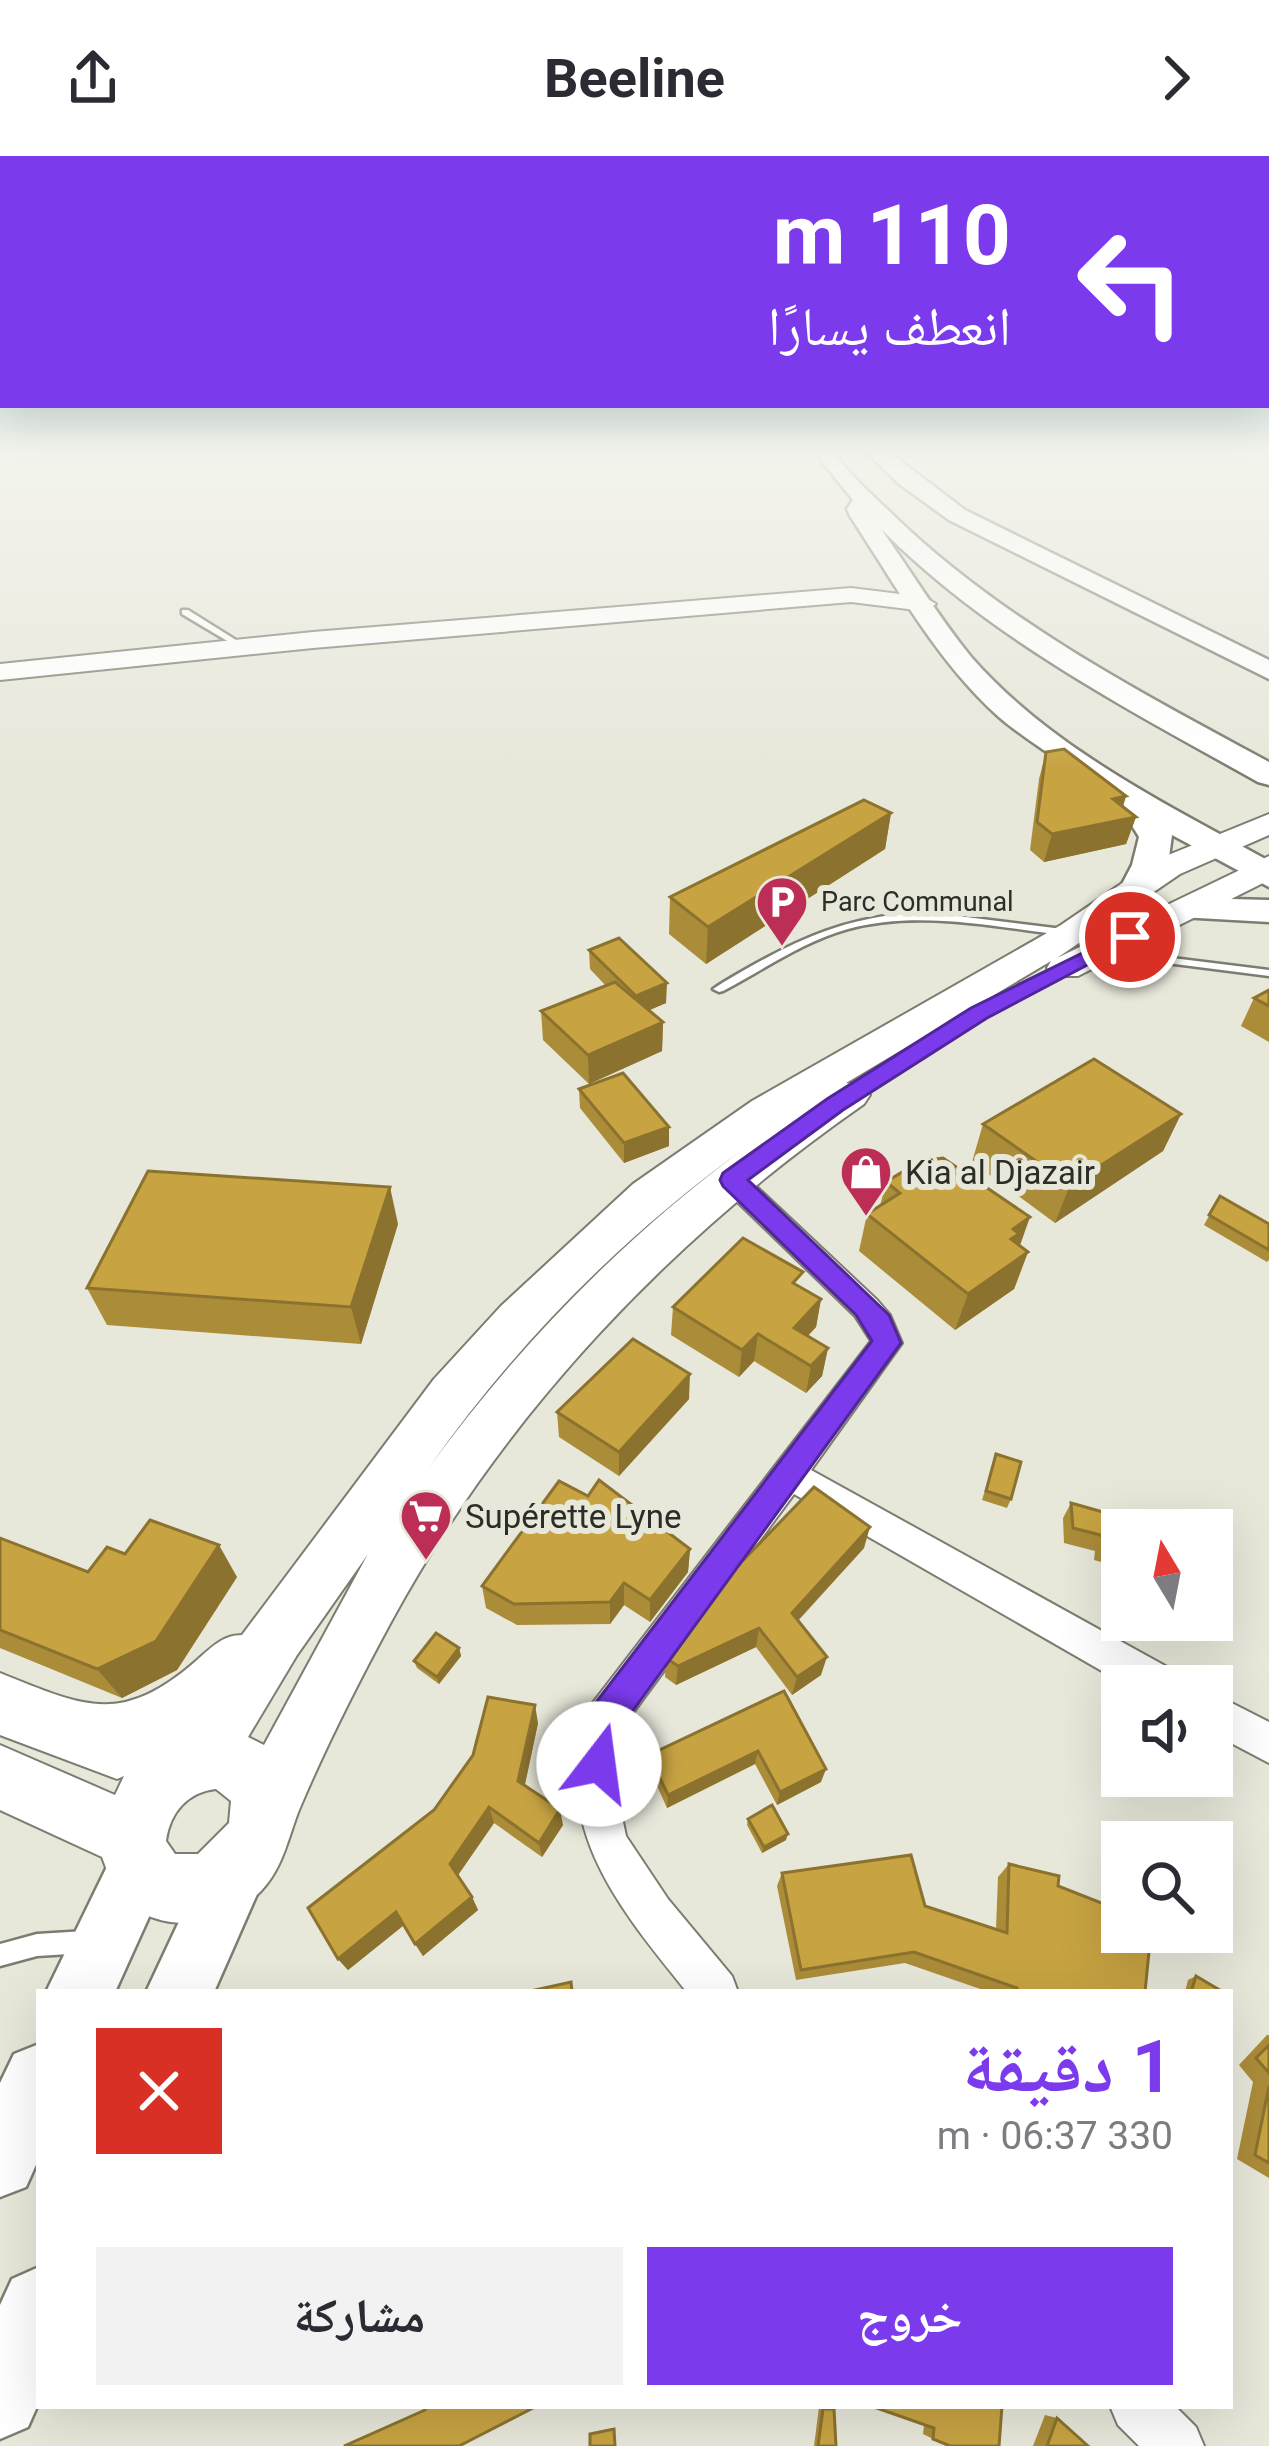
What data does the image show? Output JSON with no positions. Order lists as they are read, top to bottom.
{
  "places": {
    "parking": ["Parc Communal"],
    "shop": ["Kia al Djazair"],
    "supermarket": ["Supérette Lyne"]
  },
  "north": "top",
  "page": {
    "header": "Beeline",
    "turn": ["110 m", "انعطف يسارًا"],
    "heading": ["1 دقيقة", "330 m · 06:37"],
    "buttons": ["خروج", "مشاركة"]
  }
}
